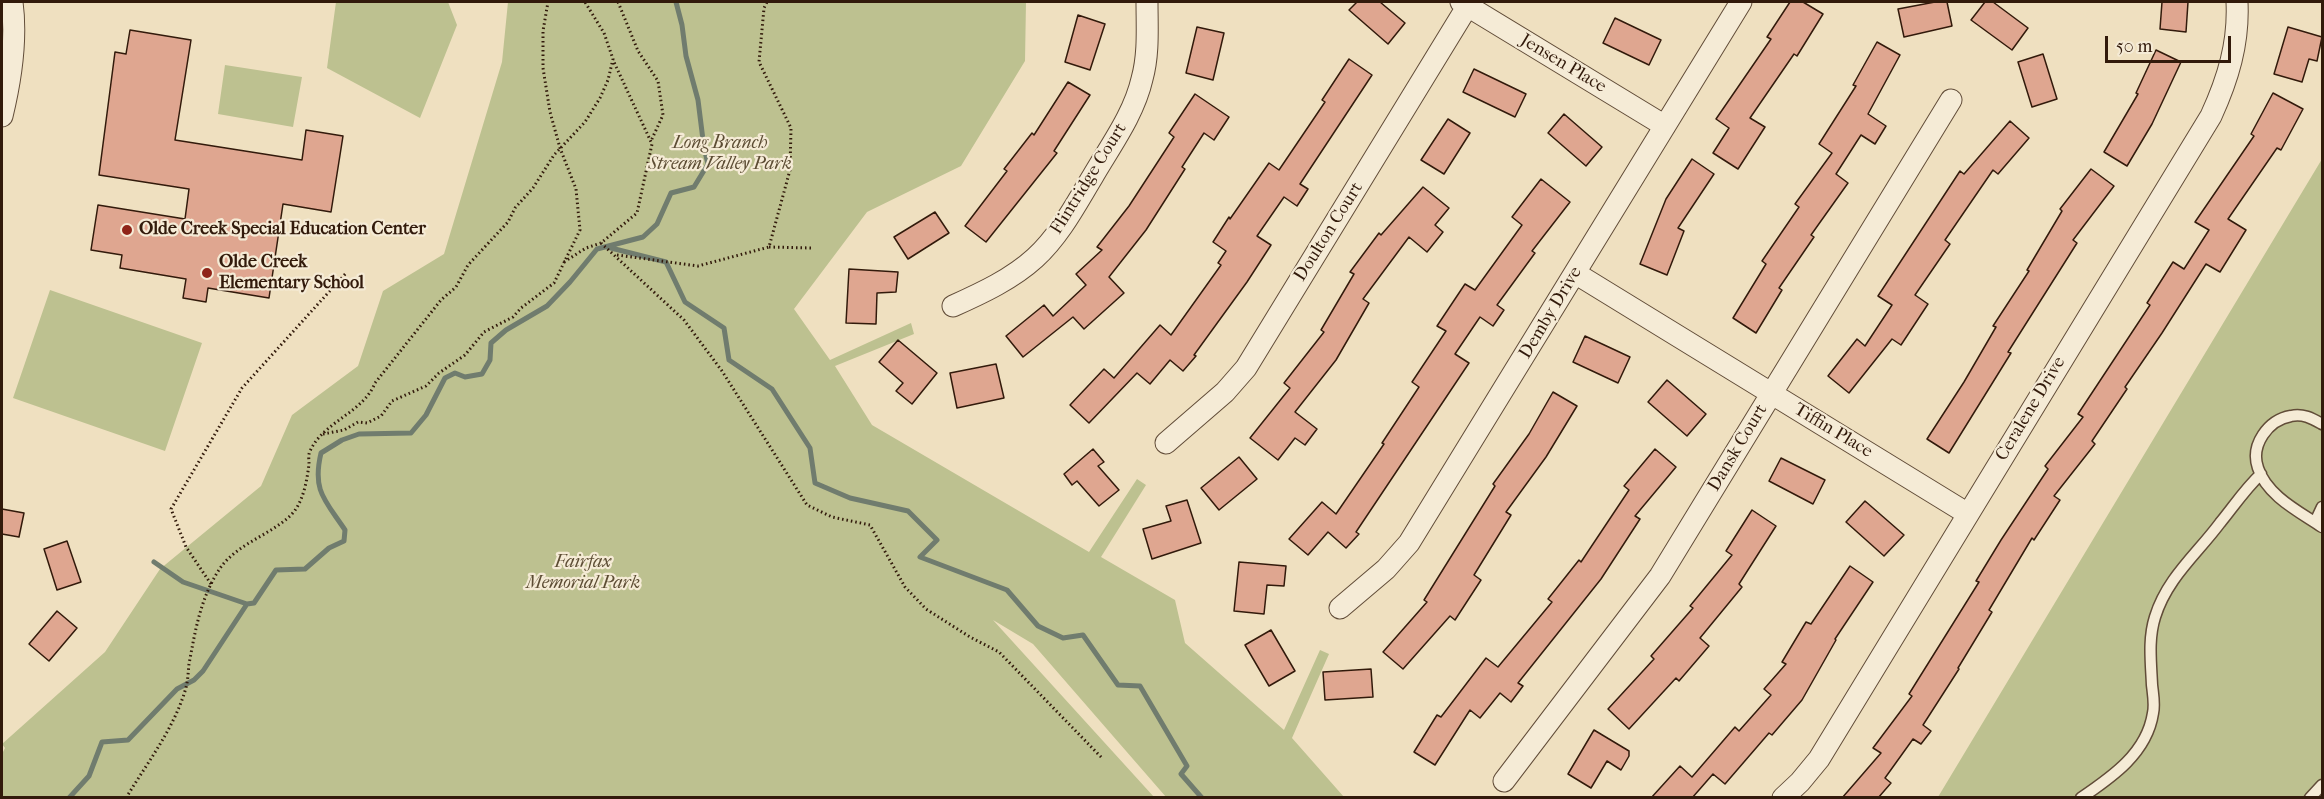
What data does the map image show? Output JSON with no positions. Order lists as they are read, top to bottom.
{
  "streets": {
    "street": [
      "Jensen Place",
      "Flintridge Court",
      "Doulton Court",
      "Demby Drive",
      "Ceralene Drive",
      "Tiffin Place",
      "Dansk Court"
    ]
  },
  "crossings": [
    ["Jensen Place", "Doulton Court"],
    ["Jensen Place", "Demby Drive"],
    ["Demby Drive", "Tiffin Place"],
    ["Ceralene Drive", "Tiffin Place"],
    ["Tiffin Place", "Dansk Court"]
  ],
  "parks": ["Long Branch Stream Valley Park", "Fairfax Memorial Park"],
  "places": ["Olde Creek Special Education Center", "Olde Creek Elementary School"],
  "scale_bar": "50 m"
}
